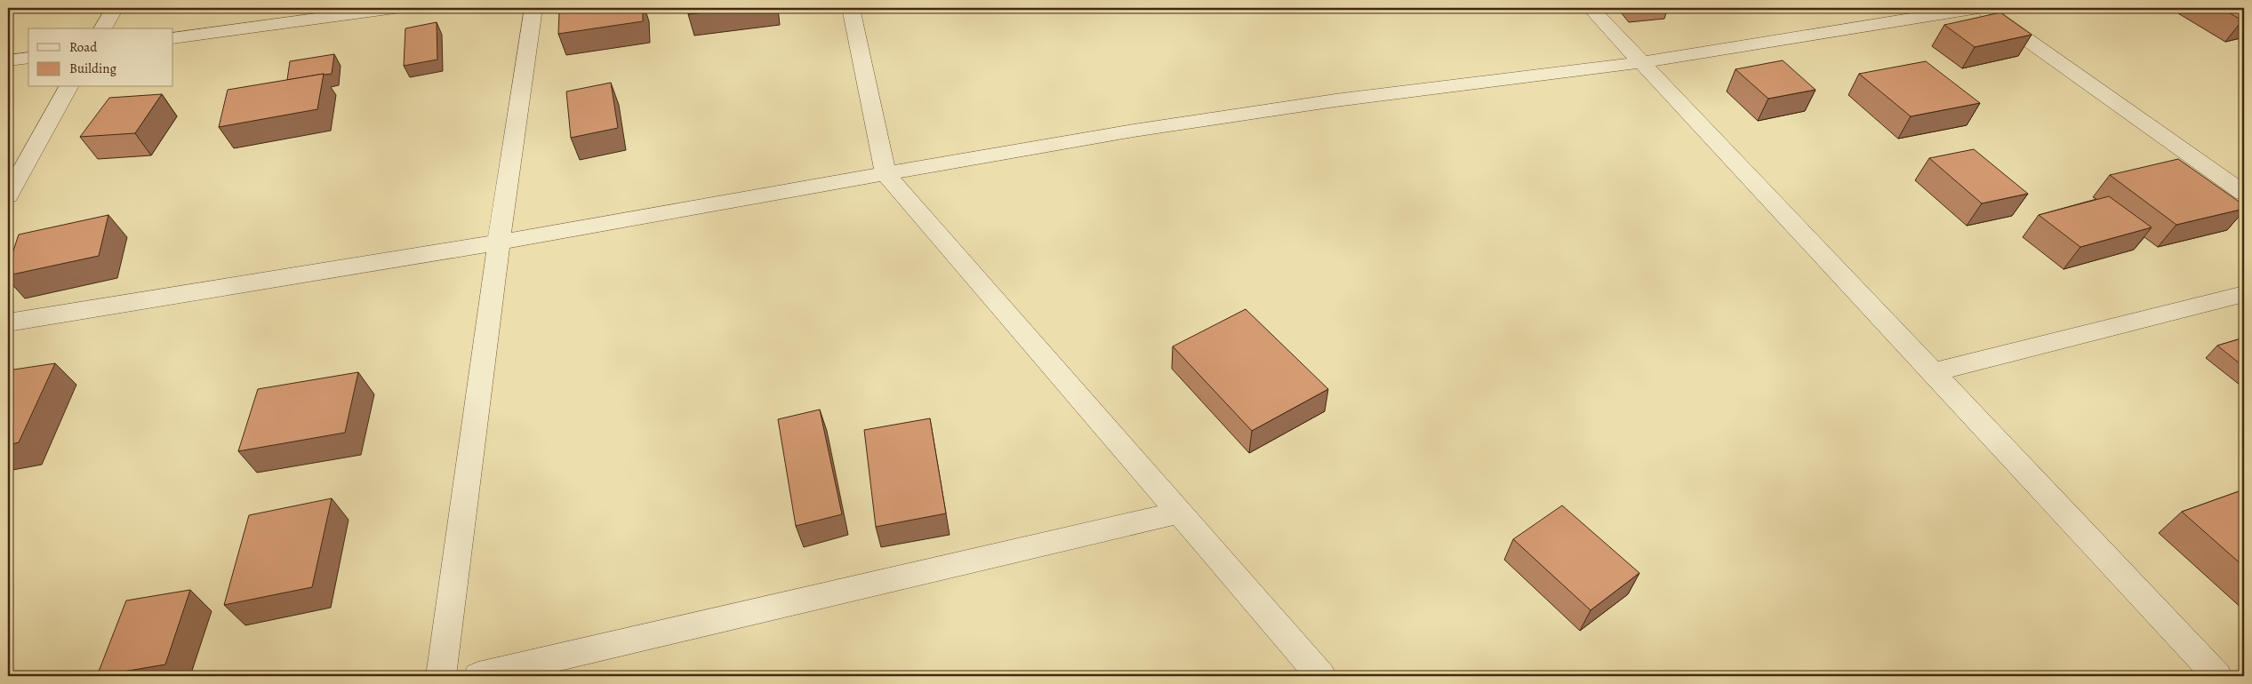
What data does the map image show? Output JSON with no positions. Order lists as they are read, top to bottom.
{
  "legend": ["Road", "Building"]
}
